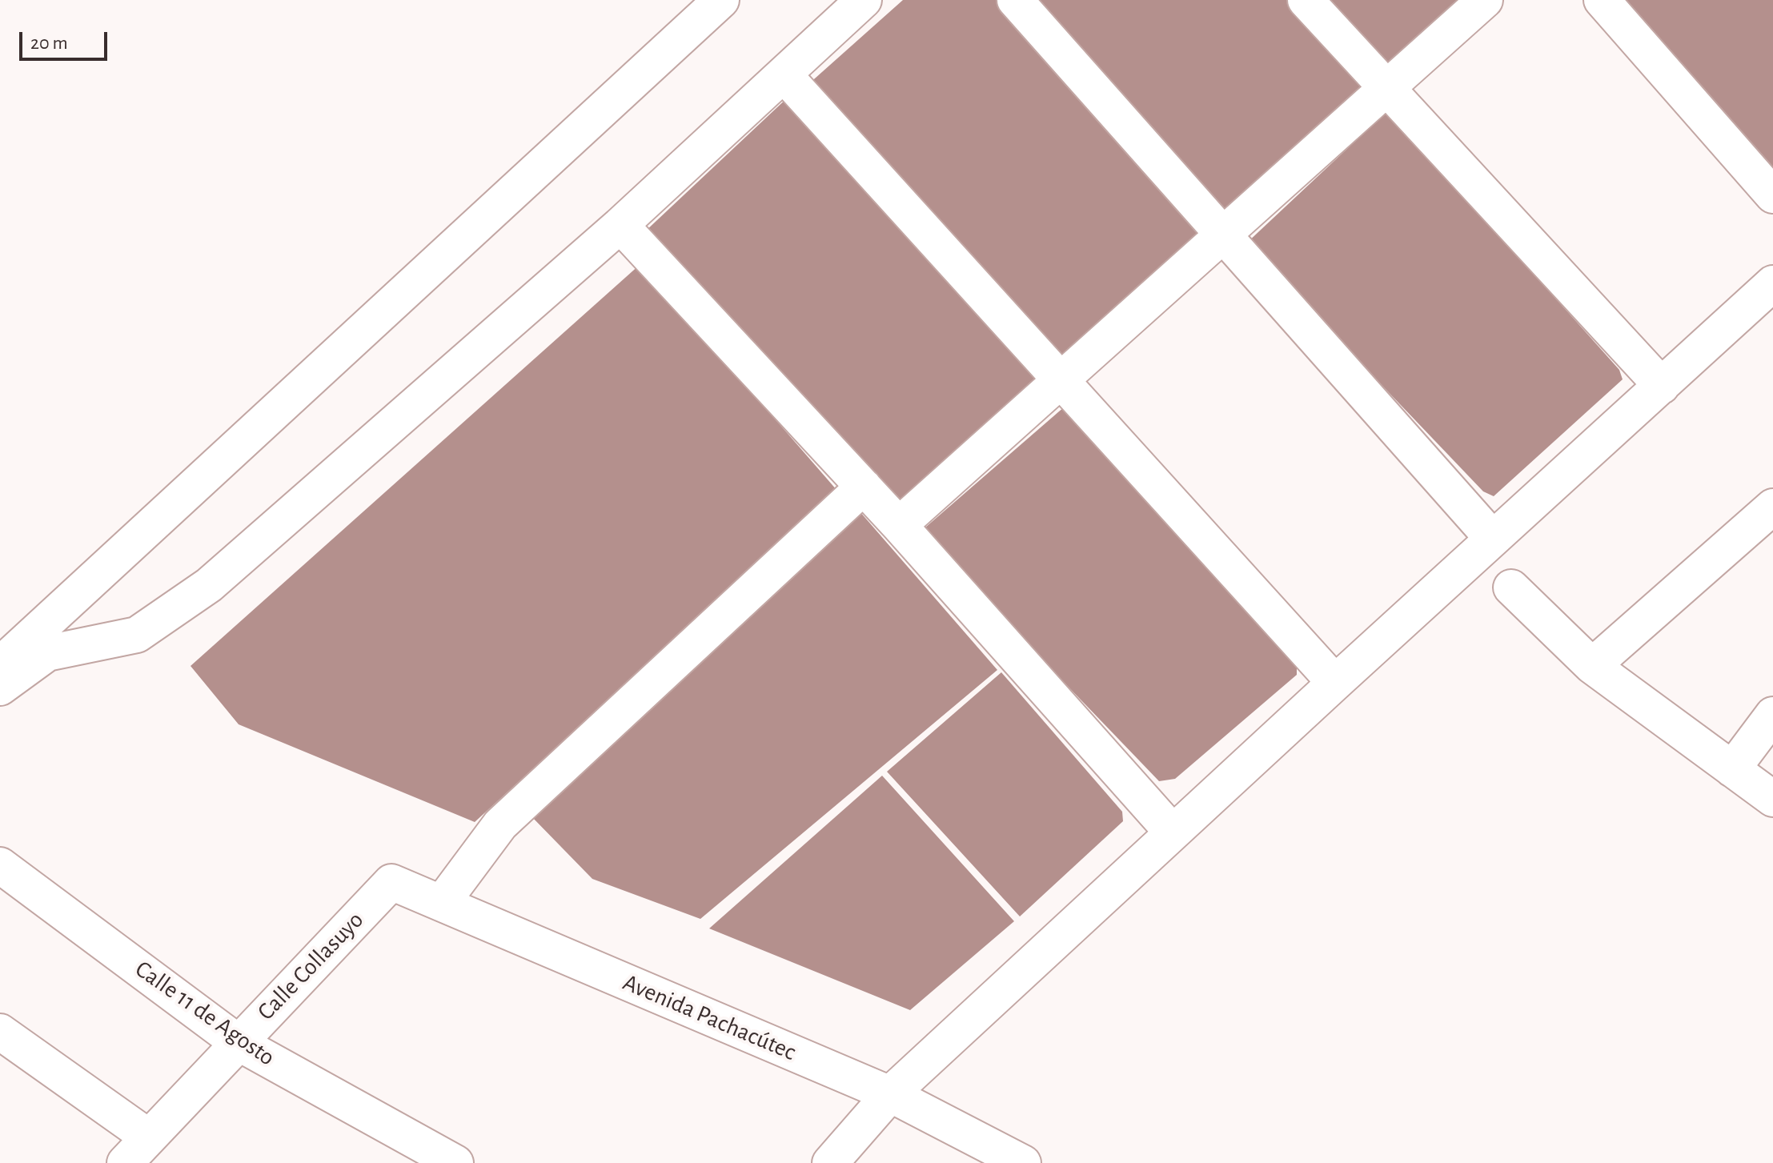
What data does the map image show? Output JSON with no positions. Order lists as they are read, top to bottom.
{
  "streets": {
    "street": ["Calle Collasuyo", "Calle 11 de Agosto", "Avenida Pachacútec"]
  },
  "crossings": [
    ["Calle Collasuyo", "Calle 11 de Agosto"],
    ["Calle Collasuyo", "Avenida Pachacútec"]
  ],
  "scale_bar": "20 m"
}
